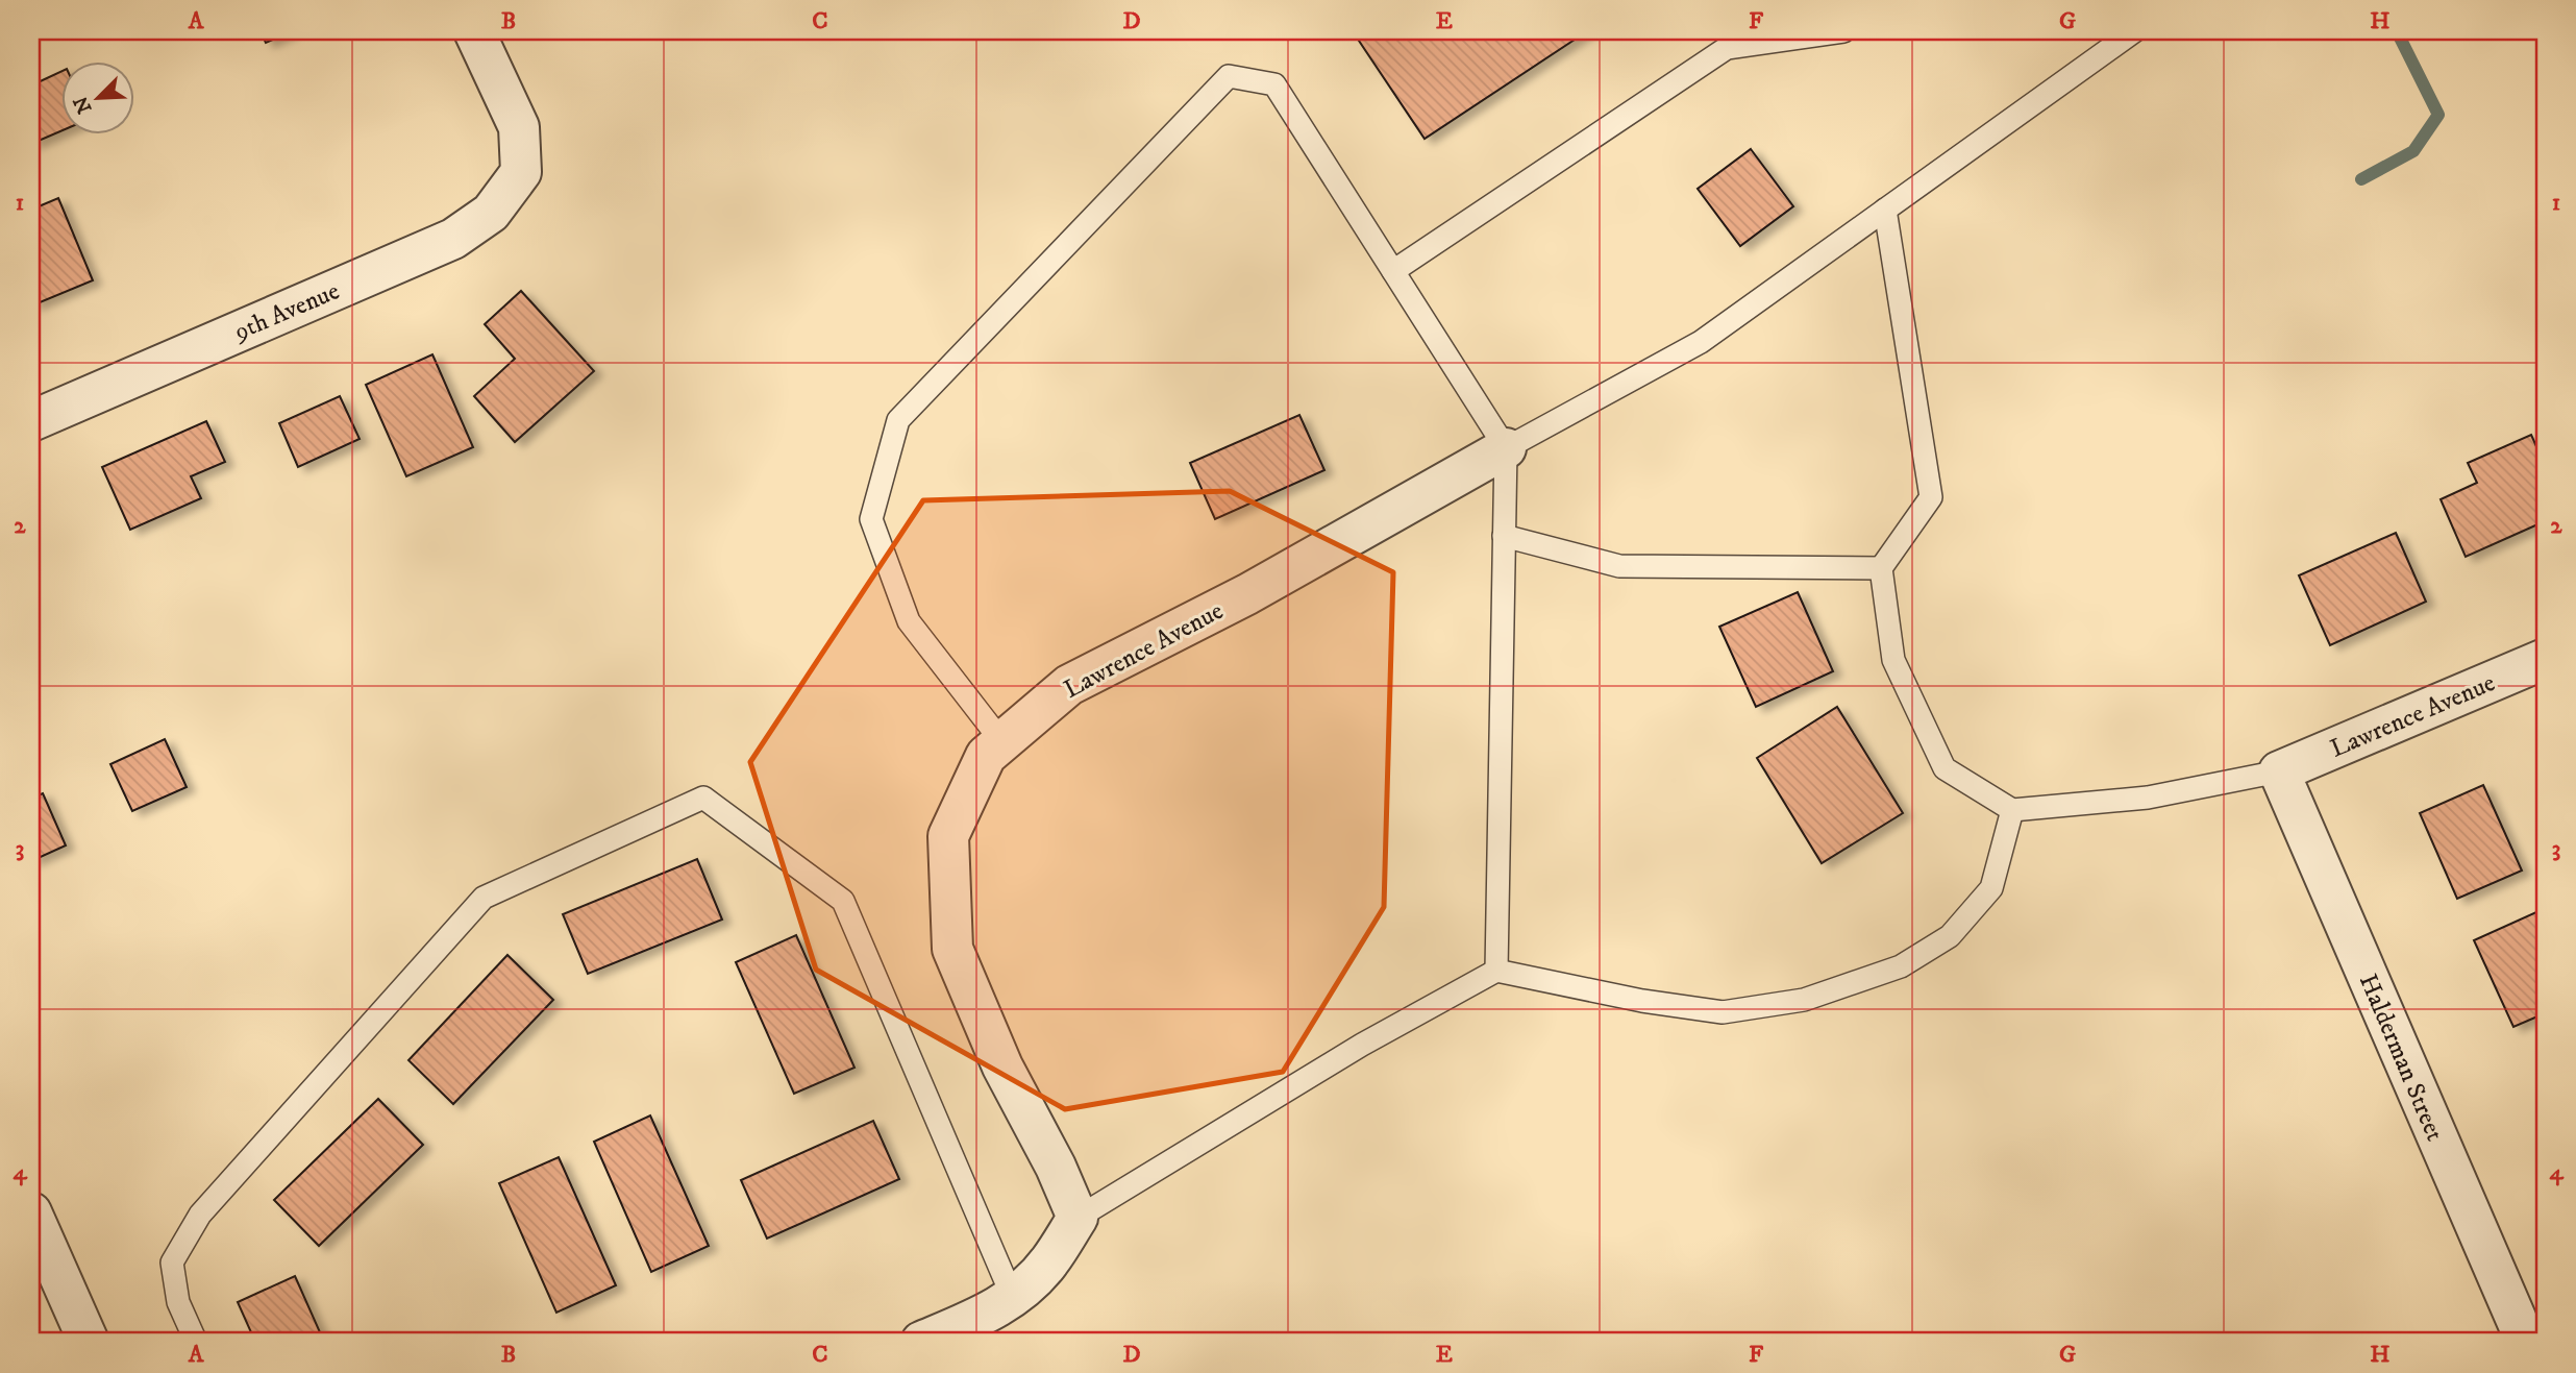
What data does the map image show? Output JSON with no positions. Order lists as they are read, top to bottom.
{
  "streets": {
    "street": ["9th Avenue", "Lawrence Avenue", "Halderman Street"]
  },
  "crossings": [
    ["Lawrence Avenue", "Halderman Street"]
  ],
  "north": "bottom left",
  "grid": {
    "columns": [
      "A",
      "B",
      "C",
      "D",
      "E",
      "F",
      "G",
      "H"
    ],
    "rows": [
      "1",
      "2",
      "3",
      "4"
    ]
  }
}
